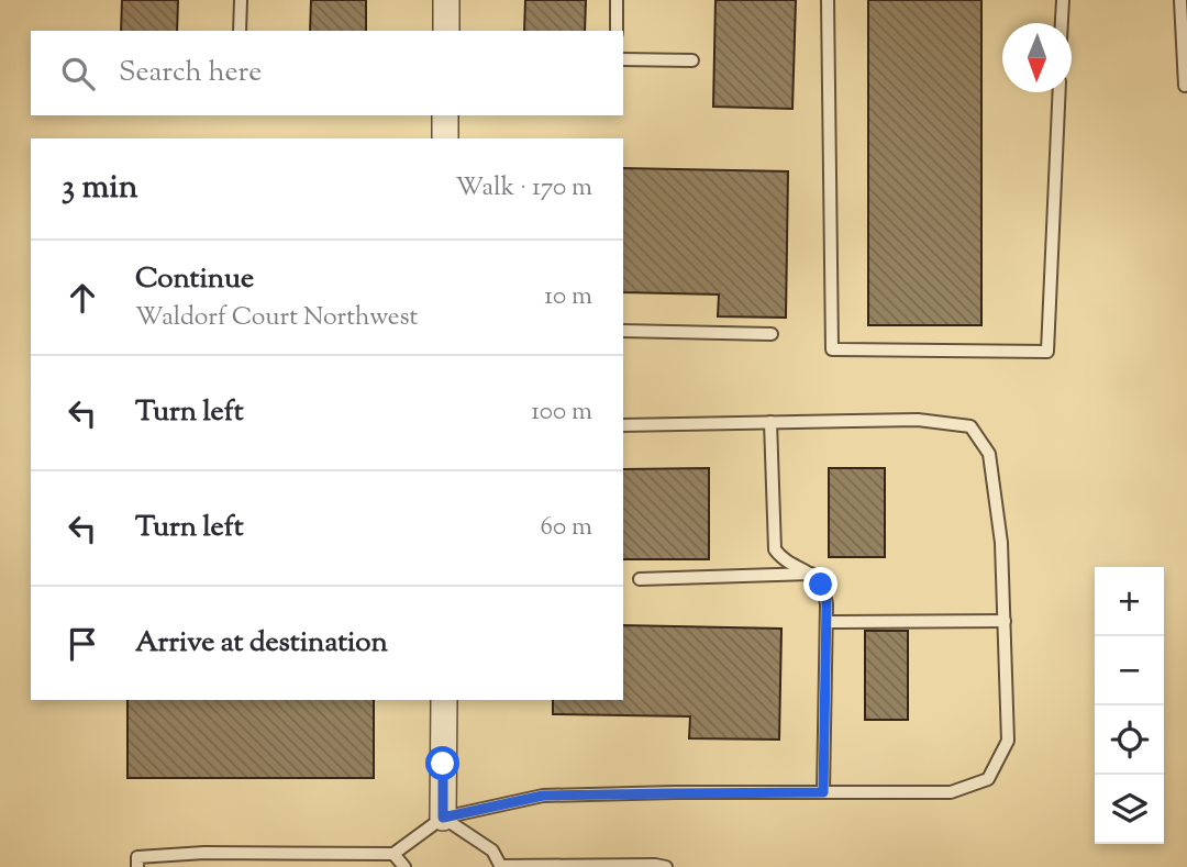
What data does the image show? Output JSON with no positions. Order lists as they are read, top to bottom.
{
  "north": "bottom",
  "page": {
    "search": "Search here",
    "heading": ["3 min", "Walk · 170 m"],
    "list": [
      ["Continue", "Waldorf Court Northwest", "10 m"],
      ["Turn left", "100 m"],
      ["Turn left", "60 m"],
      "Arrive at destination"
    ],
    "map_buttons": ["+", "−"]
  }
}
